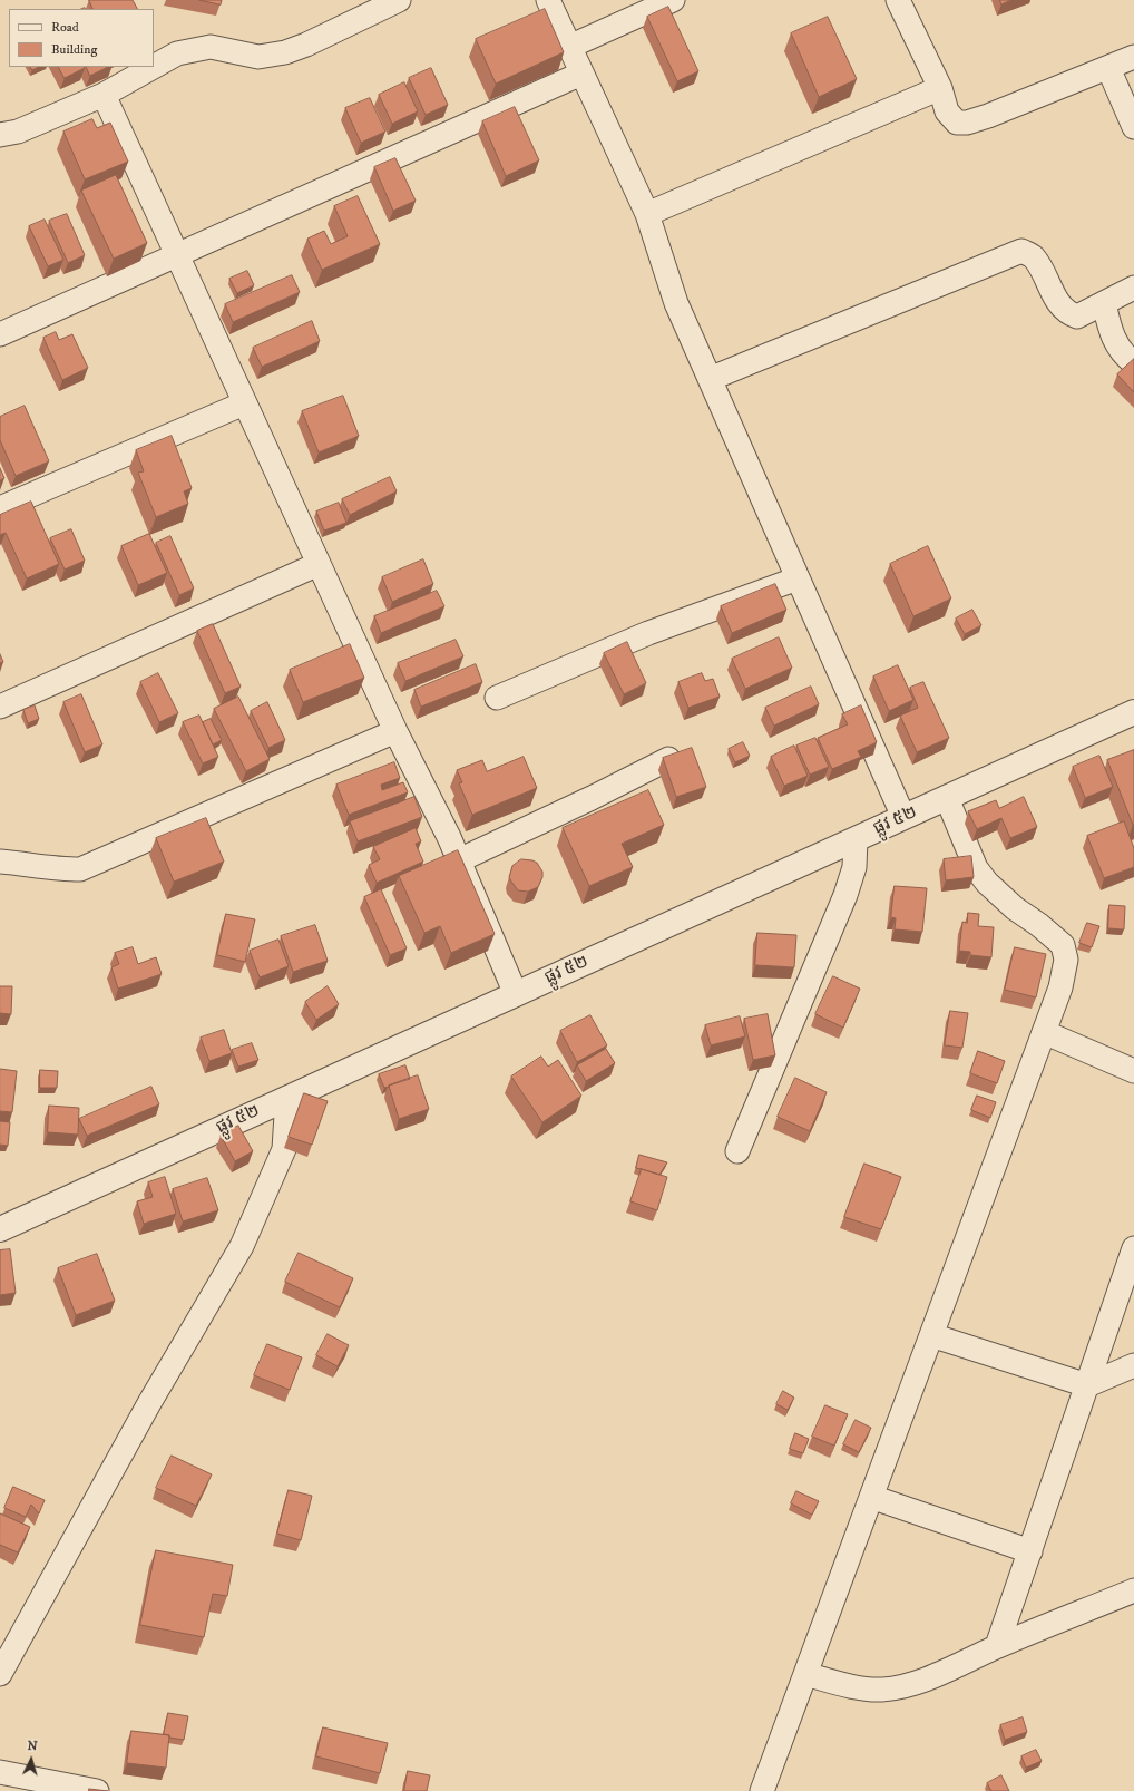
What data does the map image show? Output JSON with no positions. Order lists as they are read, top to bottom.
{
  "streets": {
    "street": ["ផ្លូវ ៥២"]
  },
  "legend": ["Road", "Building"],
  "north": "top"
}
